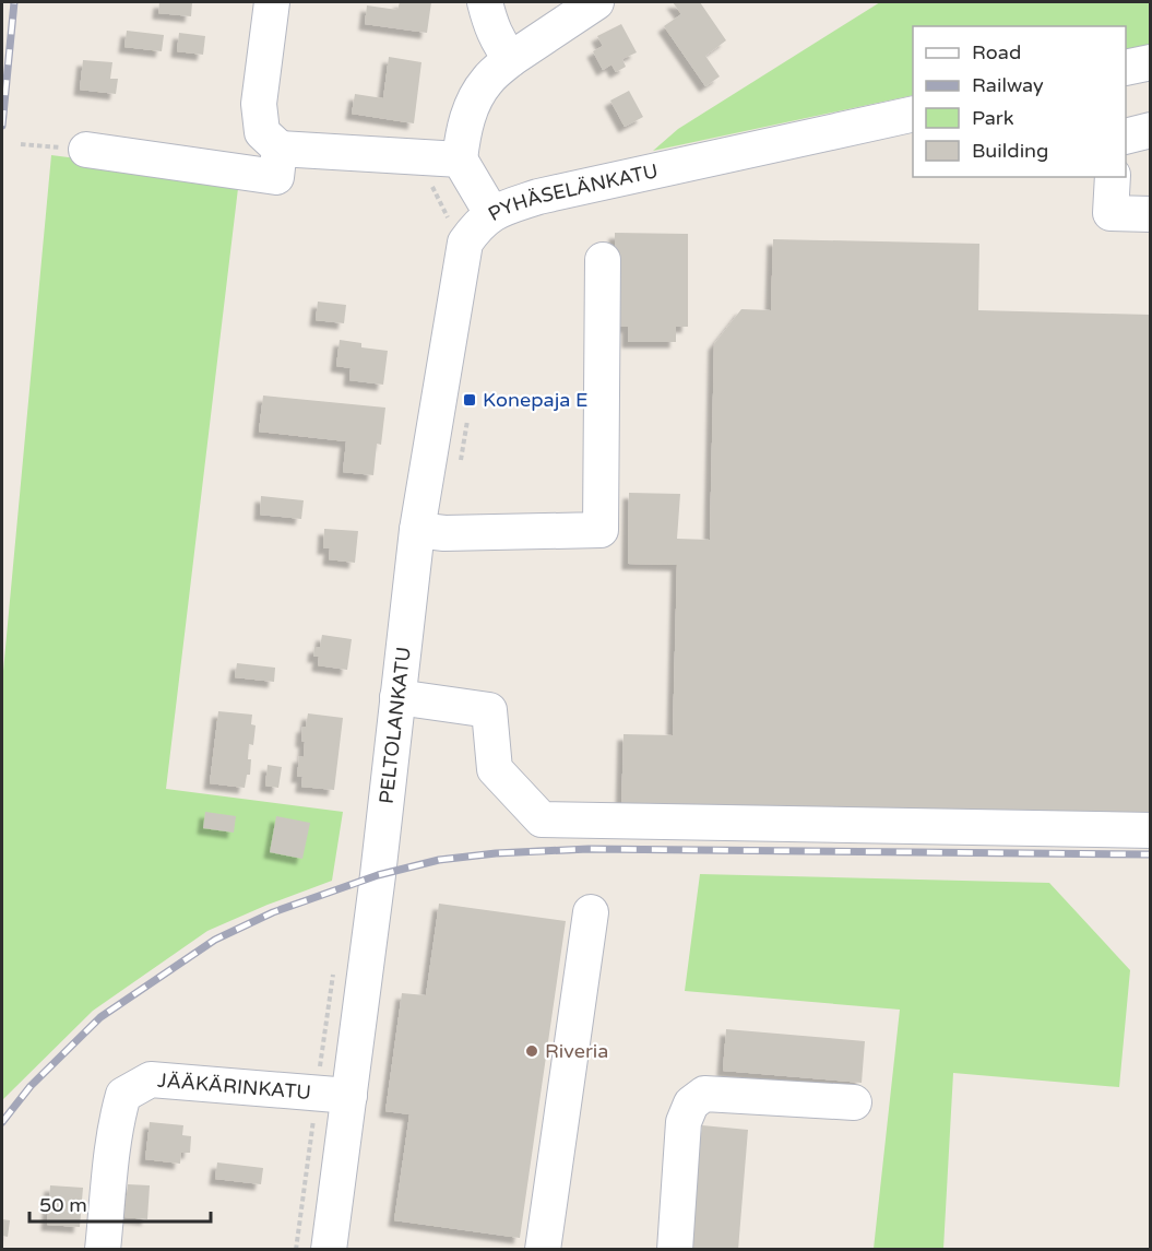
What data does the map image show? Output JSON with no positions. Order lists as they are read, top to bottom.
{
  "streets": {
    "street": ["PYHÄSELÄNKATU", "PELTOLANKATU", "JÄÄKÄRINKATU"]
  },
  "crossings": [
    ["PYHÄSELÄNKATU", "PELTOLANKATU"],
    ["PELTOLANKATU", "JÄÄKÄRINKATU"]
  ],
  "places": {
    "transit": ["Konepaja E"],
    "other": ["Riveria"]
  },
  "legend": [
    "Road",
    "Railway",
    "Park",
    "Building"
  ],
  "scale_bar": "50 m"
}
